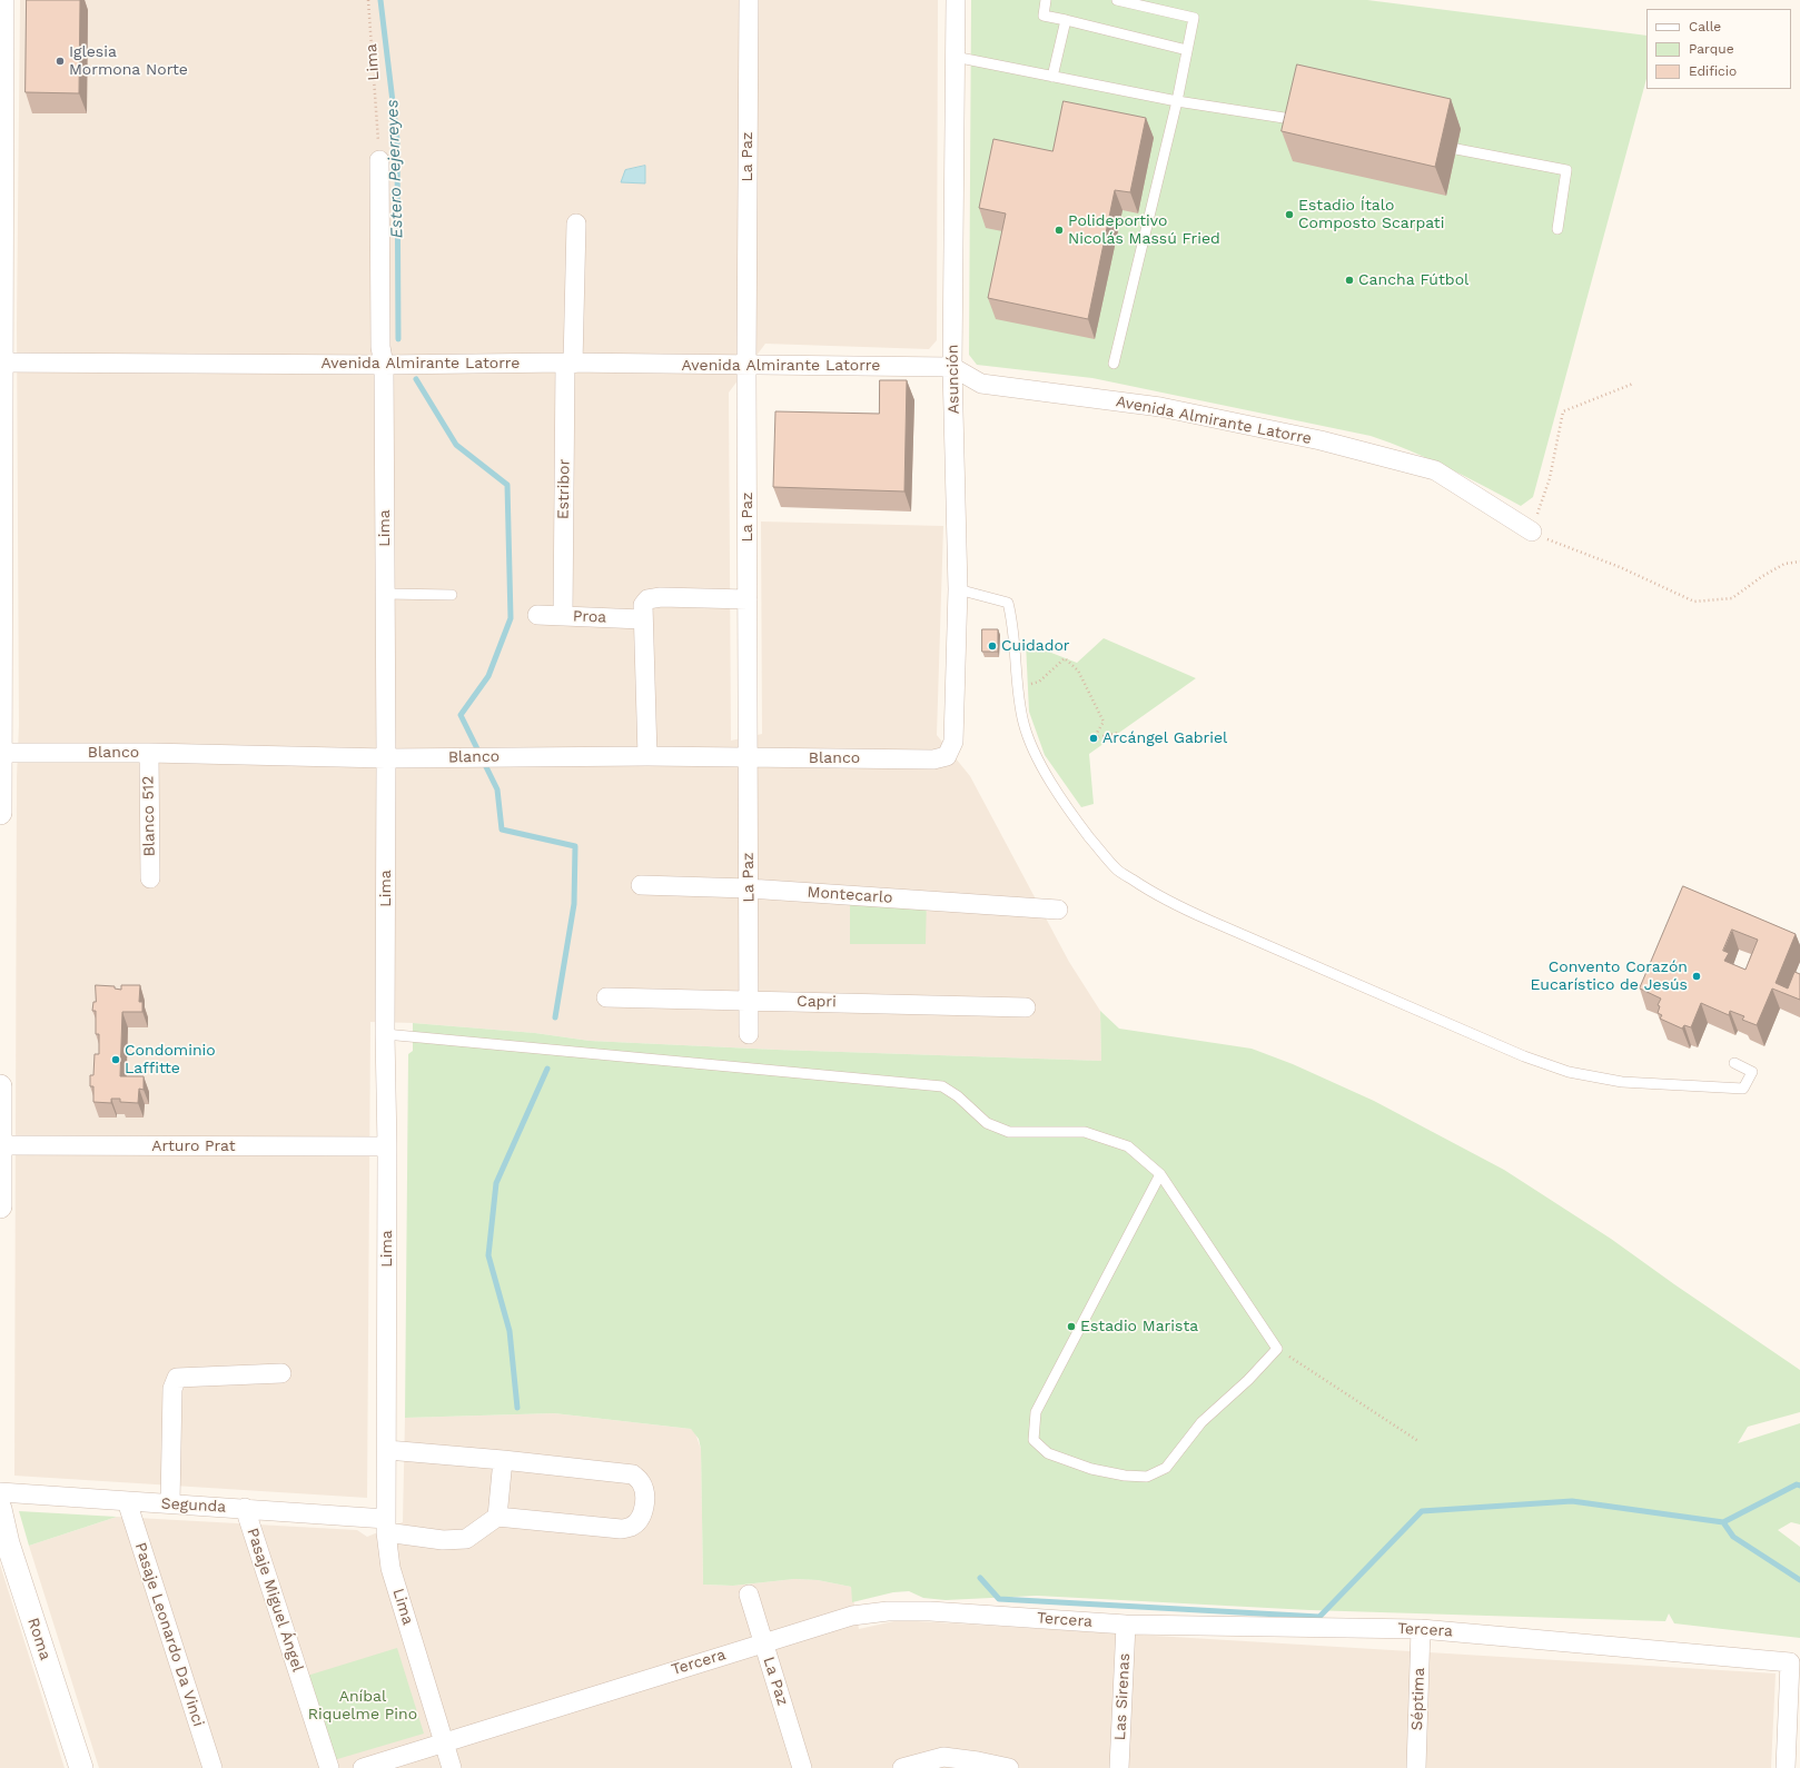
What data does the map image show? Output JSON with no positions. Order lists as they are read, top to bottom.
{
  "streets": {
    "street": [
      "Lima",
      "La Paz",
      "Avenida Almirante Latorre",
      "Asunción",
      "Estribor",
      "Proa",
      "Blanco",
      "Blanco 512",
      "Montecarlo",
      "Capri",
      "Arturo Prat",
      "Segunda",
      "Pasaje Miguel Ángel",
      "Tercera",
      "Pasaje Leonardo Da Vinci",
      "Roma",
      "Las Sirenas",
      "Séptima"
    ]
  },
  "crossings": [
    ["Lima", "Avenida Almirante Latorre"],
    ["Lima", "Blanco"],
    ["Lima", "Arturo Prat"],
    ["Lima", "Segunda"],
    ["Lima", "Tercera"],
    ["La Paz", "Avenida Almirante Latorre"],
    ["La Paz", "Blanco"],
    ["La Paz", "Montecarlo"],
    ["La Paz", "Capri"],
    ["La Paz", "Tercera"],
    ["Avenida Almirante Latorre", "Asunción"],
    ["Avenida Almirante Latorre", "Estribor"],
    ["Asunción", "Blanco"],
    ["Estribor", "Proa"],
    ["Blanco", "Blanco 512"],
    ["Segunda", "Pasaje Miguel Ángel"],
    ["Segunda", "Pasaje Leonardo Da Vinci"],
    ["Tercera", "Las Sirenas"],
    ["Tercera", "Séptima"]
  ],
  "water": ["Estero Pejerreyes"],
  "parks": ["Aníbal Riquelme Pino"],
  "places": [
    "Iglesia Mormona Norte",
    "Estadio Ítalo Composto Scarpati",
    "Polideportivo Nicolás Massú Fried",
    "Cancha Fútbol",
    "Cuidador",
    "Arcángel Gabriel",
    "Convento Corazón Eucarístico de Jesús",
    "Condominio Laffitte",
    "Estadio Marista"
  ],
  "legend": ["Calle", "Parque", "Edificio"]
}
